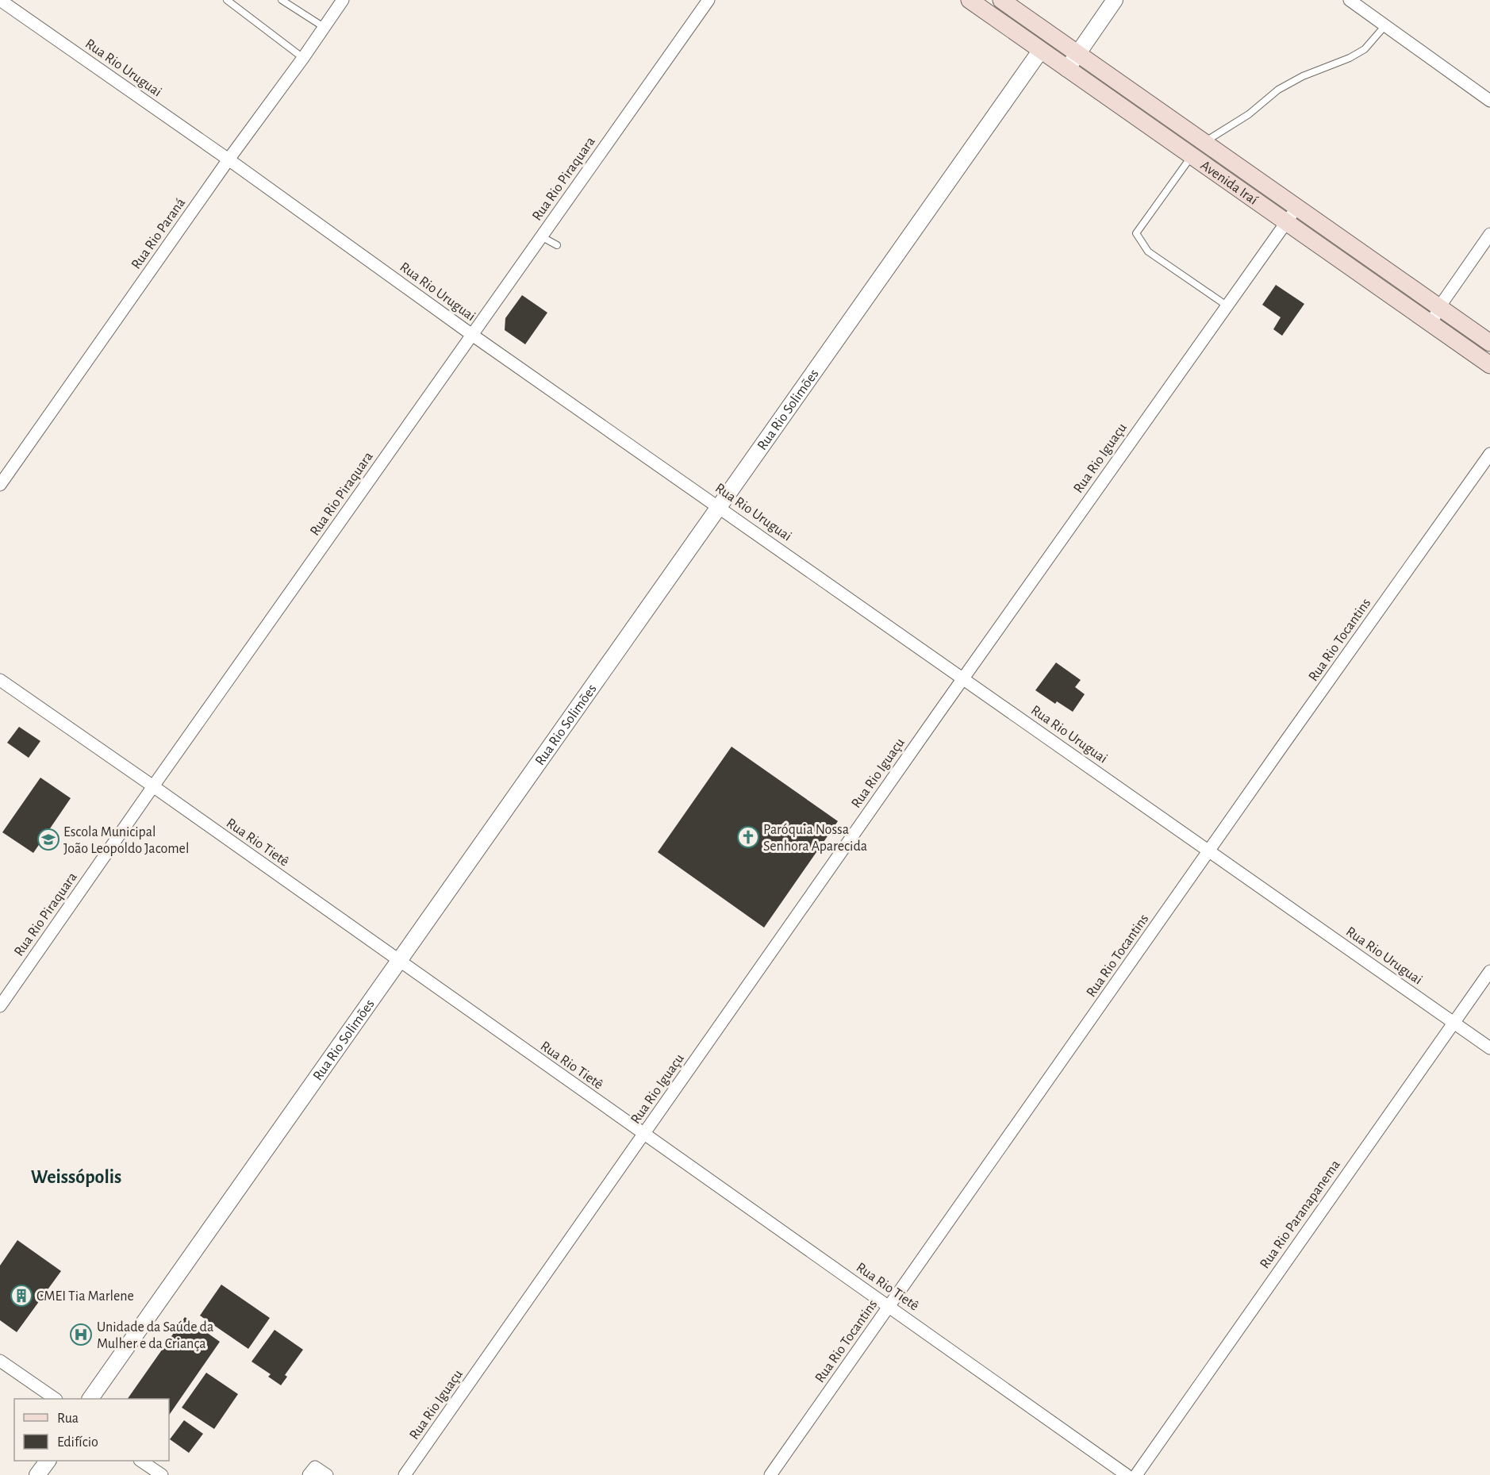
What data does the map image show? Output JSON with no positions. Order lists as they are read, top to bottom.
{
  "streets": {
    "main road": ["Avenida Iraí"],
    "street": [
      "Rua Rio Uruguai",
      "Rua Rio Piraquara",
      "Rua Rio Paraná",
      "Rua Rio Solimões",
      "Rua Rio Iguaçu",
      "Rua Rio Tocantins",
      "Rua Rio Tietê",
      "Rua Rio Paranapanema"
    ]
  },
  "crossings": [
    ["Rua Rio Uruguai", "Rua Rio Piraquara"],
    ["Rua Rio Uruguai", "Rua Rio Paraná"],
    ["Rua Rio Uruguai", "Rua Rio Solimões"],
    ["Rua Rio Uruguai", "Rua Rio Iguaçu"],
    ["Rua Rio Uruguai", "Rua Rio Tocantins"],
    ["Rua Rio Uruguai", "Rua Rio Paranapanema"],
    ["Rua Rio Piraquara", "Rua Rio Tietê"],
    ["Avenida Iraí", "Rua Rio Solimões"],
    ["Avenida Iraí", "Rua Rio Iguaçu"],
    ["Rua Rio Solimões", "Rua Rio Tietê"],
    ["Rua Rio Iguaçu", "Rua Rio Tietê"],
    ["Rua Rio Tocantins", "Rua Rio Tietê"]
  ],
  "districts": ["Weissópolis"],
  "places": {
    "church": ["Paróquia Nossa Senhora Aparecida"],
    "school or university": ["Escola Municipal João Leopoldo Jacomel"],
    "building": ["CMEI Tia Marlene"],
    "hospital": ["Unidade da Saúde da Mulher e da Criança"]
  },
  "legend": ["Rua", "Edifício"]
}
